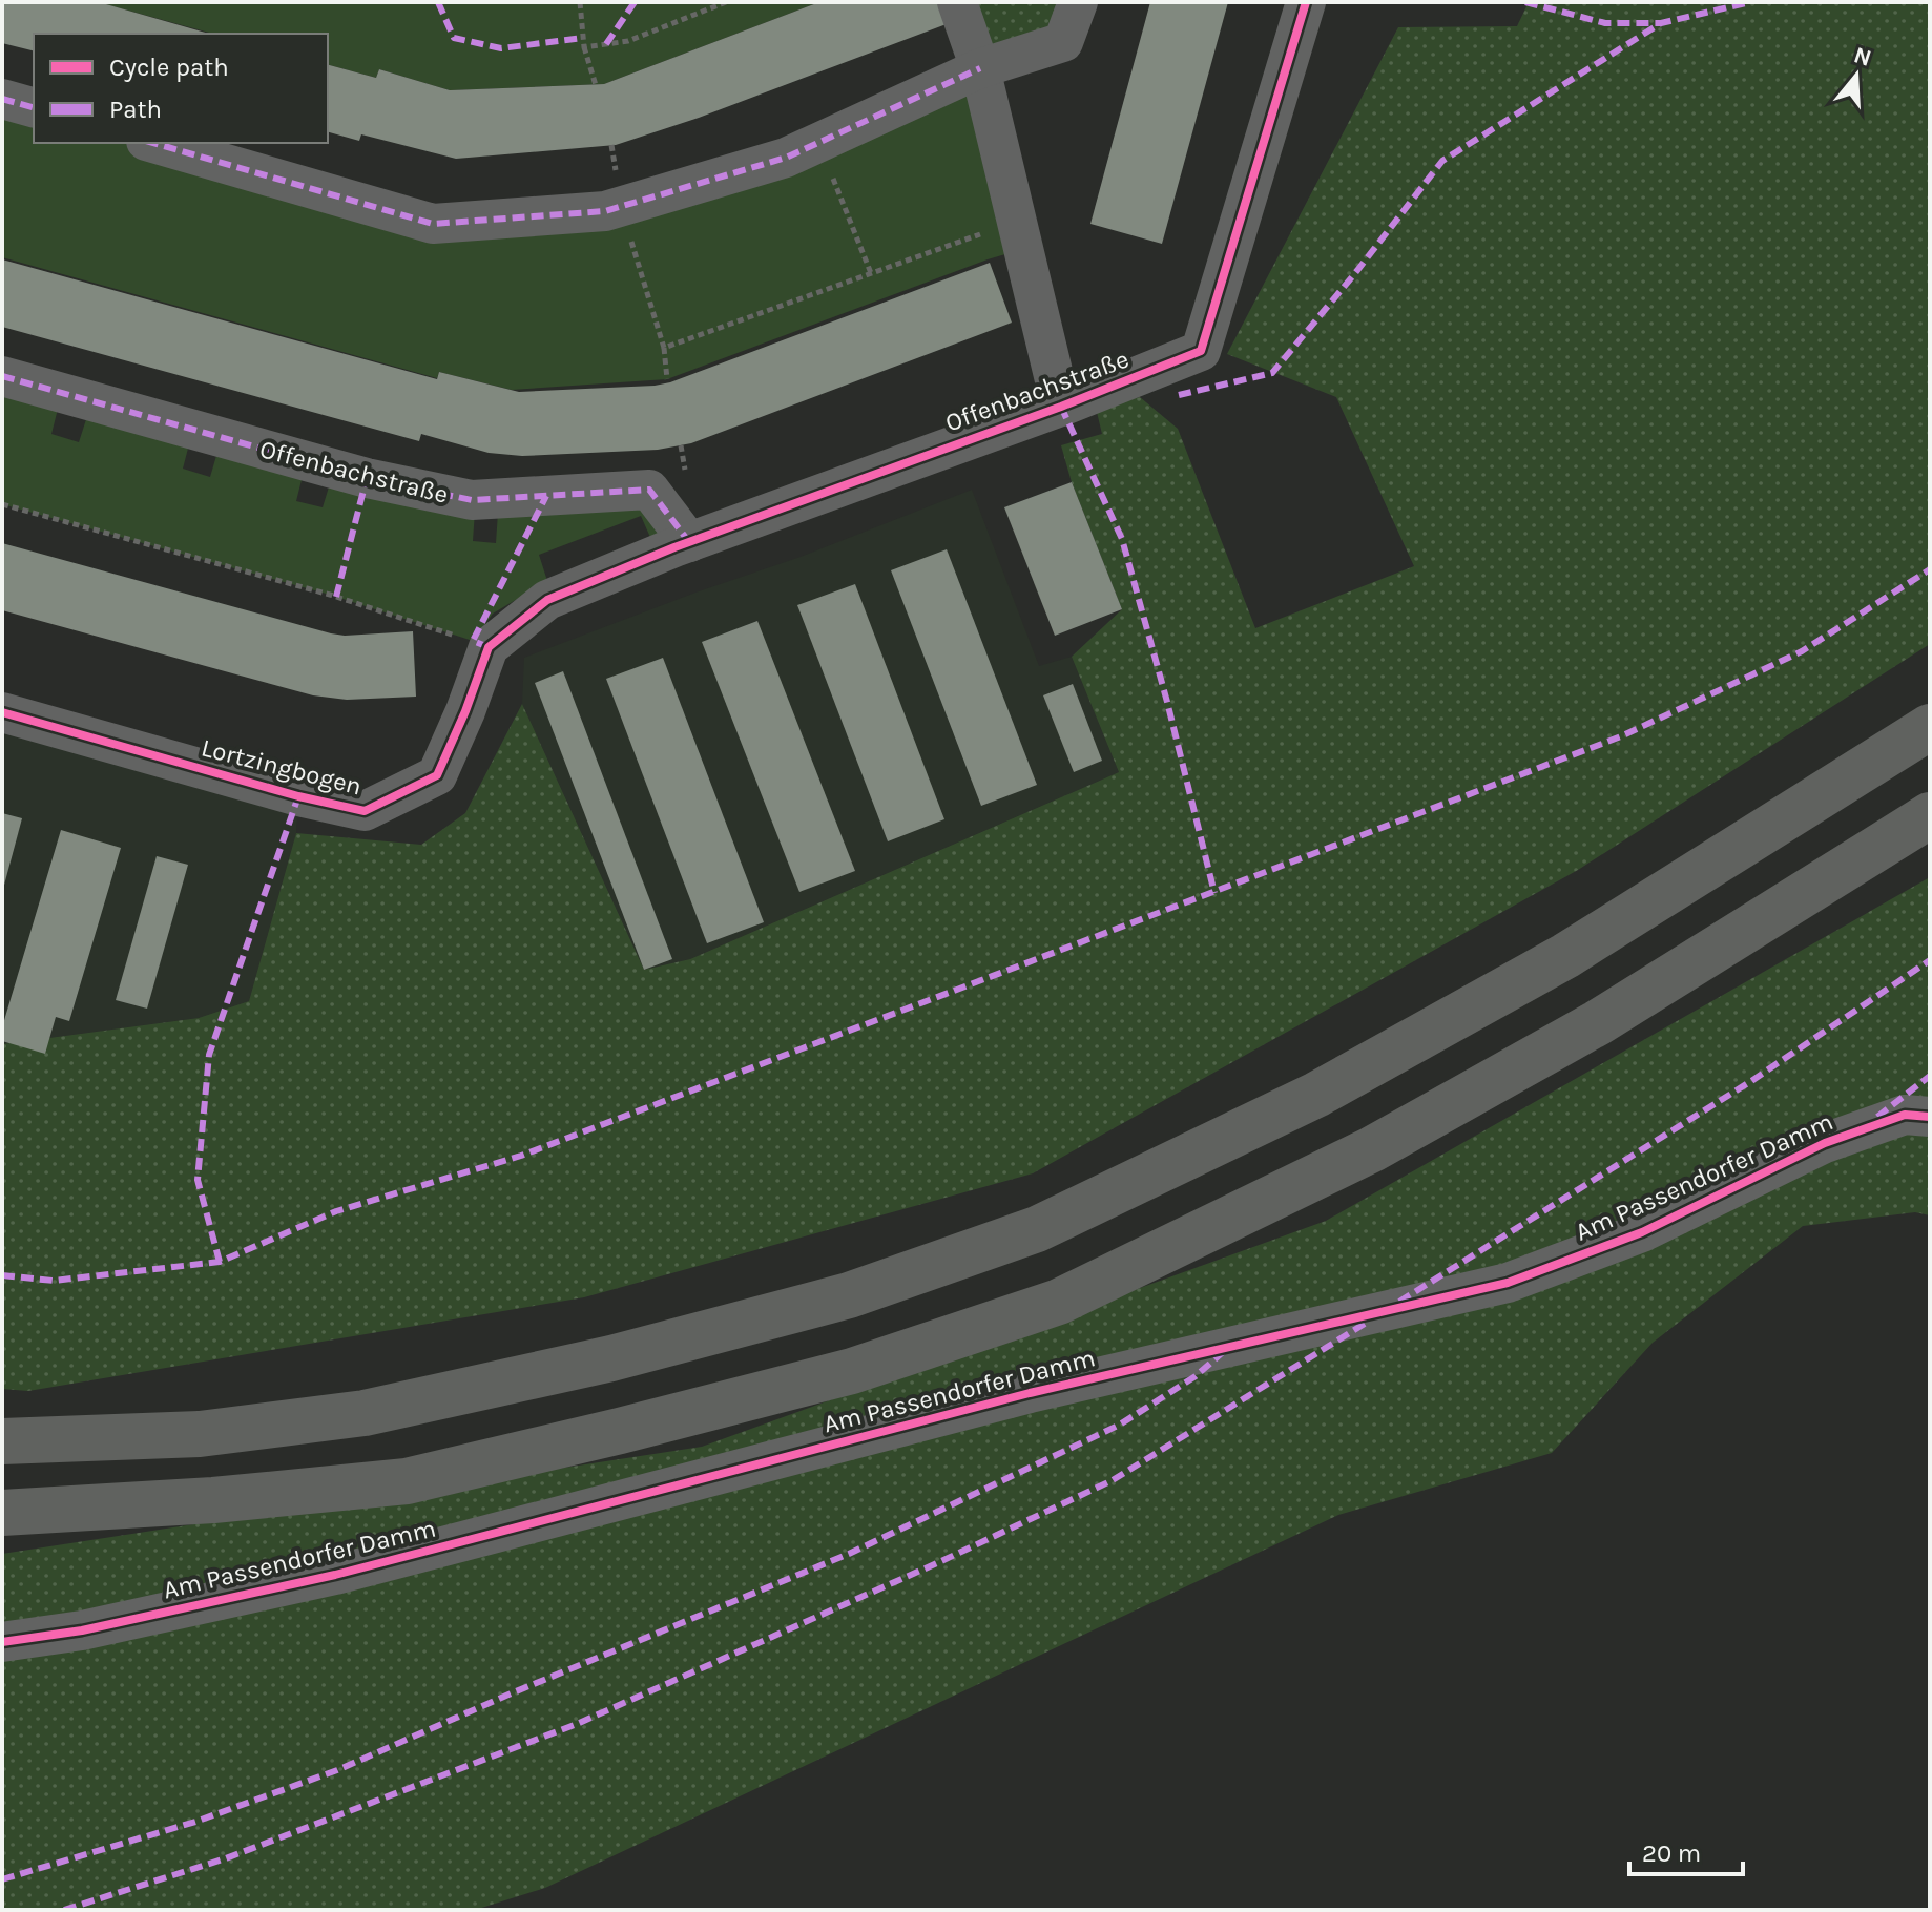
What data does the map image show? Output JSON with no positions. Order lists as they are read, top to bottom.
{
  "streets": {
    "street": ["Offenbachstraße", "Lortzingbogen", "Am Passendorfer Damm"]
  },
  "crossings": [
    ["Offenbachstraße", "Lortzingbogen"]
  ],
  "legend": ["Cycle path", "Path"],
  "scale_bar": "20 m",
  "north": "top"
}
